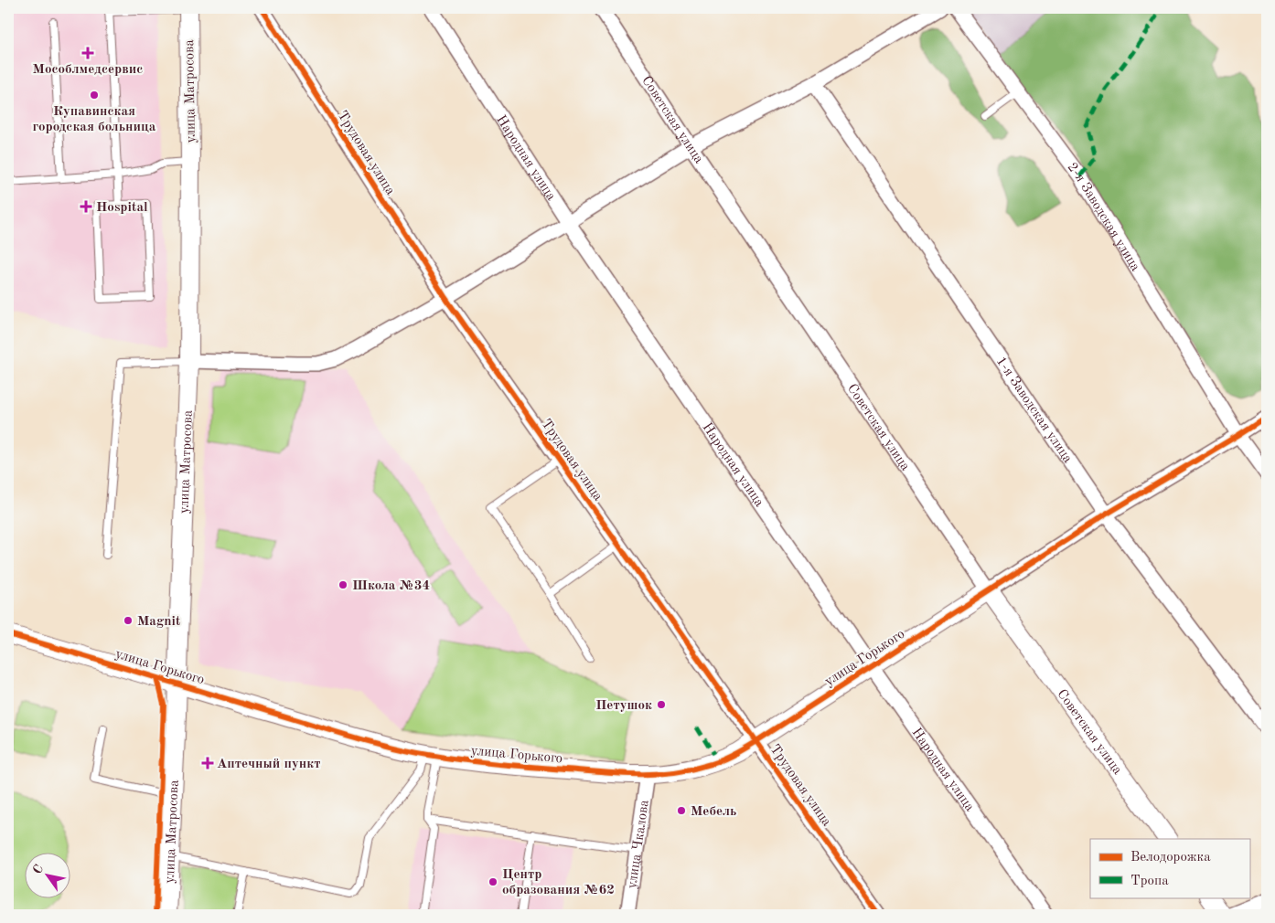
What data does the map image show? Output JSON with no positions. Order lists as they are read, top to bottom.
{
  "streets": {
    "street": [
      "улица Матросова",
      "Советская улица",
      "Трудовая улица",
      "Народная улица",
      "2-я Заводская улица",
      "1-я Заводская улица",
      "улица Горького",
      "улица Чкалова"
    ]
  },
  "crossings": [
    ["улица Матросова", "улица Горького"],
    ["Советская улица", "улица Горького"],
    ["Трудовая улица", "улица Горького"],
    ["Народная улица", "улица Горького"],
    ["улица Горького", "улица Чкалова"]
  ],
  "places": {
    "health": ["Мособлмедсервис", "Hospital", "Аптечный пункт"],
    "other": [
      "Купавинская городская больница",
      "Школа №34",
      "Magnit",
      "Петушок",
      "Мебель",
      "Центр образования №62"
    ]
  },
  "legend": ["Велодорожка", "Тропа"],
  "north": "top left"
}
